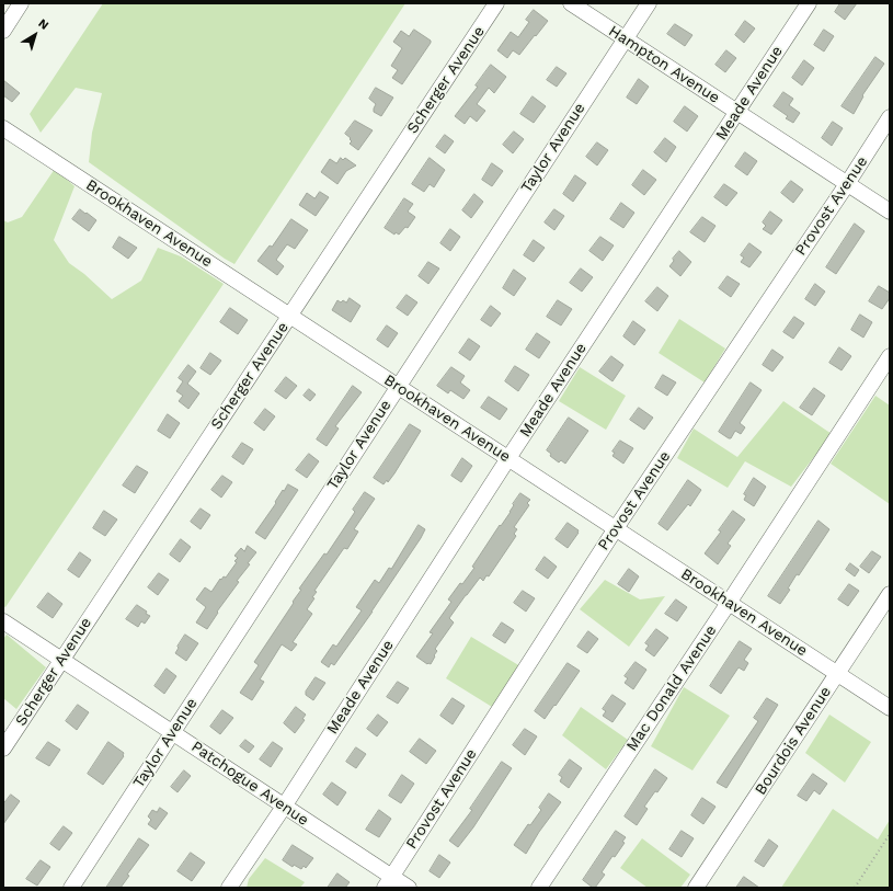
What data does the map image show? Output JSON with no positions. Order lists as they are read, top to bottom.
{
  "streets": {
    "street": [
      "Hampton Avenue",
      "Scherger Avenue",
      "Meade Avenue",
      "Taylor Avenue",
      "Provost Avenue",
      "Brookhaven Avenue",
      "Mac Donald Avenue",
      "Bourdois Avenue",
      "Patchogue Avenue"
    ]
  },
  "crossings": [
    ["Hampton Avenue", "Meade Avenue"],
    ["Hampton Avenue", "Taylor Avenue"],
    ["Hampton Avenue", "Provost Avenue"],
    ["Scherger Avenue", "Brookhaven Avenue"],
    ["Scherger Avenue", "Patchogue Avenue"],
    ["Meade Avenue", "Brookhaven Avenue"],
    ["Meade Avenue", "Patchogue Avenue"],
    ["Taylor Avenue", "Brookhaven Avenue"],
    ["Taylor Avenue", "Patchogue Avenue"],
    ["Provost Avenue", "Brookhaven Avenue"],
    ["Provost Avenue", "Patchogue Avenue"],
    ["Brookhaven Avenue", "Mac Donald Avenue"],
    ["Brookhaven Avenue", "Bourdois Avenue"]
  ],
  "north": "top right"
}
